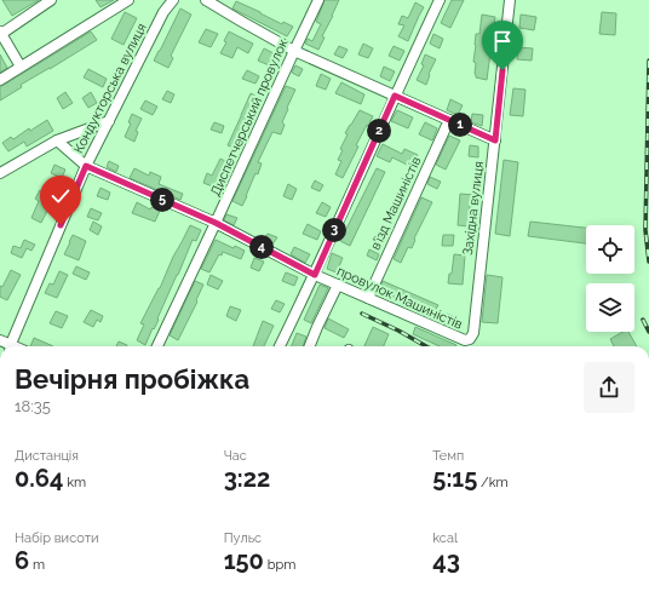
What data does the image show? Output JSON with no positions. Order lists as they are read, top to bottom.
{
  "streets": {
    "street": [
      "Кондукторська вулиця",
      "Диспетчерський провулок",
      "в’їзд Машиністів",
      "Західна вулиця",
      "провулок Машиністів"
    ]
  },
  "crossings": [
    ["Кондукторська вулиця", "провулок Машиністів"],
    ["Диспетчерський провулок", "провулок Машиністів"],
    ["в’їзд Машиністів", "провулок Машиністів"],
    ["Західна вулиця", "провулок Машиністів"]
  ],
  "page": {
    "pins": [
      "1",
      "2",
      "5",
      "3",
      "4"
    ],
    "heading": ["Вечірня пробіжка", "18:35"],
    "stats": [
      ["Дистанція", "0.64 km"],
      ["Час", "3:22"],
      ["Темп", "5:15 /km"],
      ["Набір висоти", "6 m"],
      ["Пульс", "150 bpm"],
      ["kcal", "43"]
    ]
  }
}
